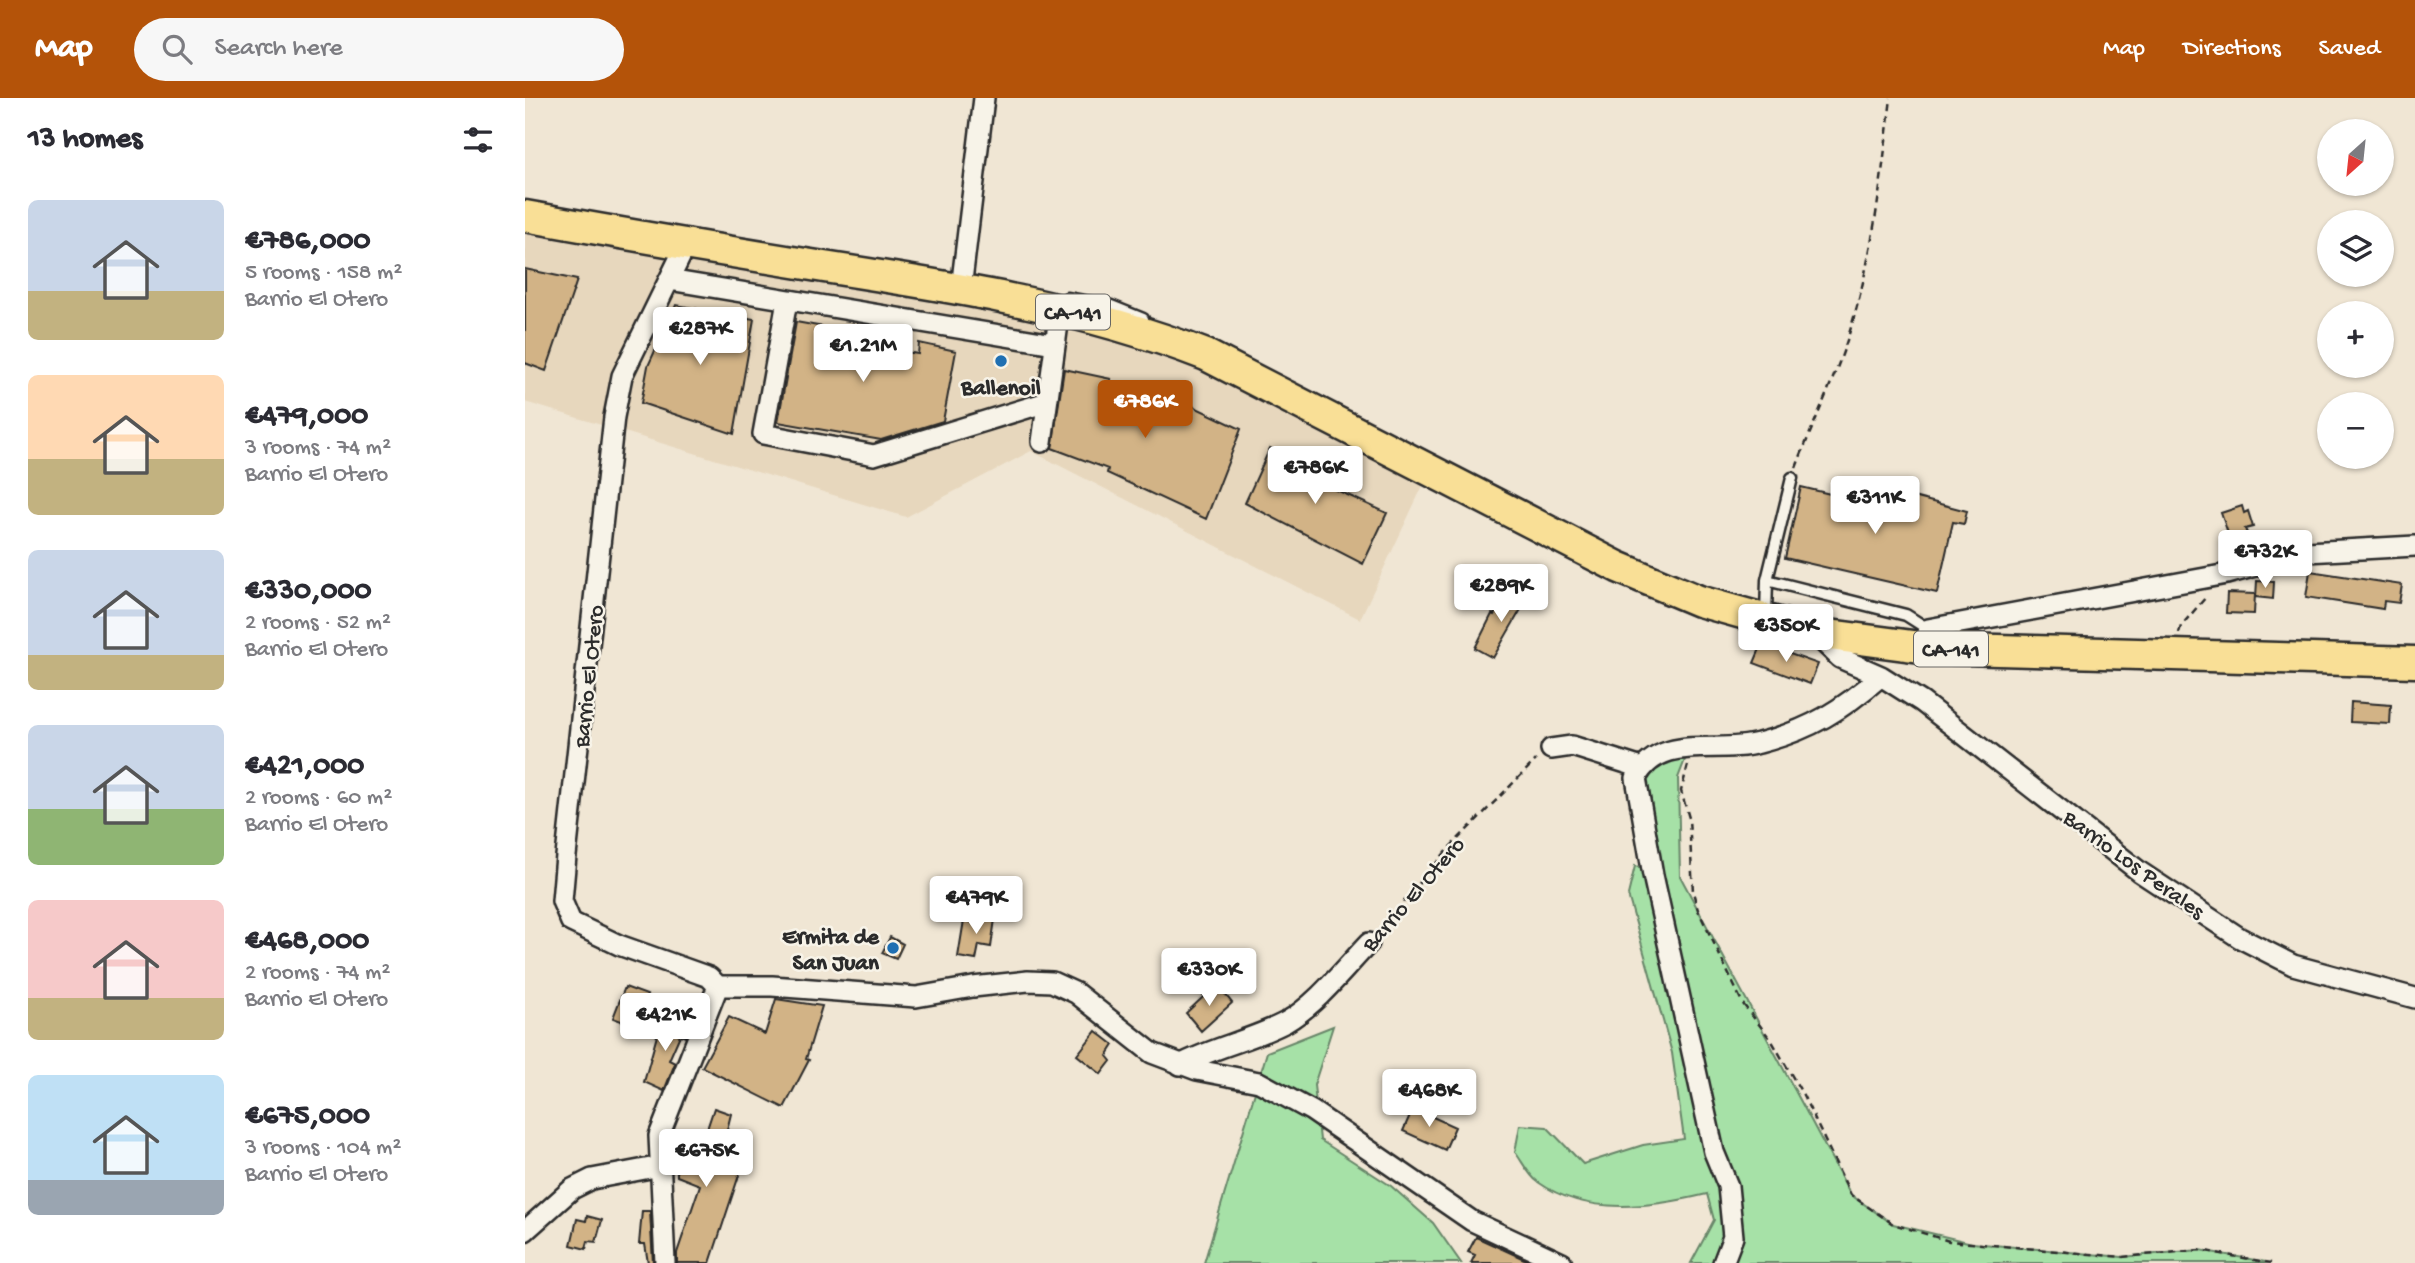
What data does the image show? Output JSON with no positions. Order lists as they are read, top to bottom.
{
  "streets": {
    "main road": ["CA-141", "Barrio Los Perales"],
    "street": ["Barrio El Otero"]
  },
  "crossings": [
    ["CA-141", "Barrio El Otero"],
    ["CA-141", "Barrio Los Perales"]
  ],
  "places": ["Ballenoil", "Ermita de San Juan"],
  "north": "bottom left",
  "page": {
    "header": "Map",
    "search": "Search here",
    "nav": ["Map", "Directions", "Saved"],
    "heading": "13 homes",
    "map_buttons": ["+", "−"],
    "list": [
      {
        "name": "€786,000",
        "note": "5 rooms · 158 m² · Barrio El Otero"
      },
      {
        "name": "€479,000",
        "note": "3 rooms · 74 m² · Barrio El Otero"
      },
      {
        "name": "€330,000",
        "note": "2 rooms · 52 m² · Barrio El Otero"
      },
      {
        "name": "€421,000",
        "note": "2 rooms · 60 m² · Barrio El Otero"
      },
      {
        "name": "€468,000",
        "note": "2 rooms · 74 m² · Barrio El Otero"
      },
      {
        "name": "€675,000",
        "note": "3 rooms · 104 m² · Barrio El Otero"
      }
    ],
    "price": [
      "€287K",
      "€1.21M",
      "€786K",
      "€786K",
      "€311K",
      "€732K",
      "€289K",
      "€350K",
      "€479K",
      "€330K",
      "€421K",
      "€468K",
      "€675K"
    ]
  }
}
